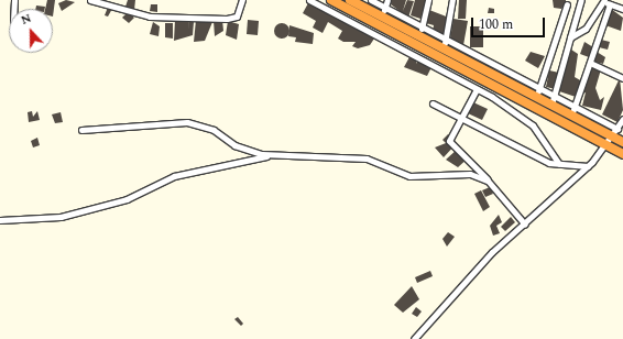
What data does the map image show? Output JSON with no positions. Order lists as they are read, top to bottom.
{
  "scale_bar": "100 m",
  "north": "top"
}
